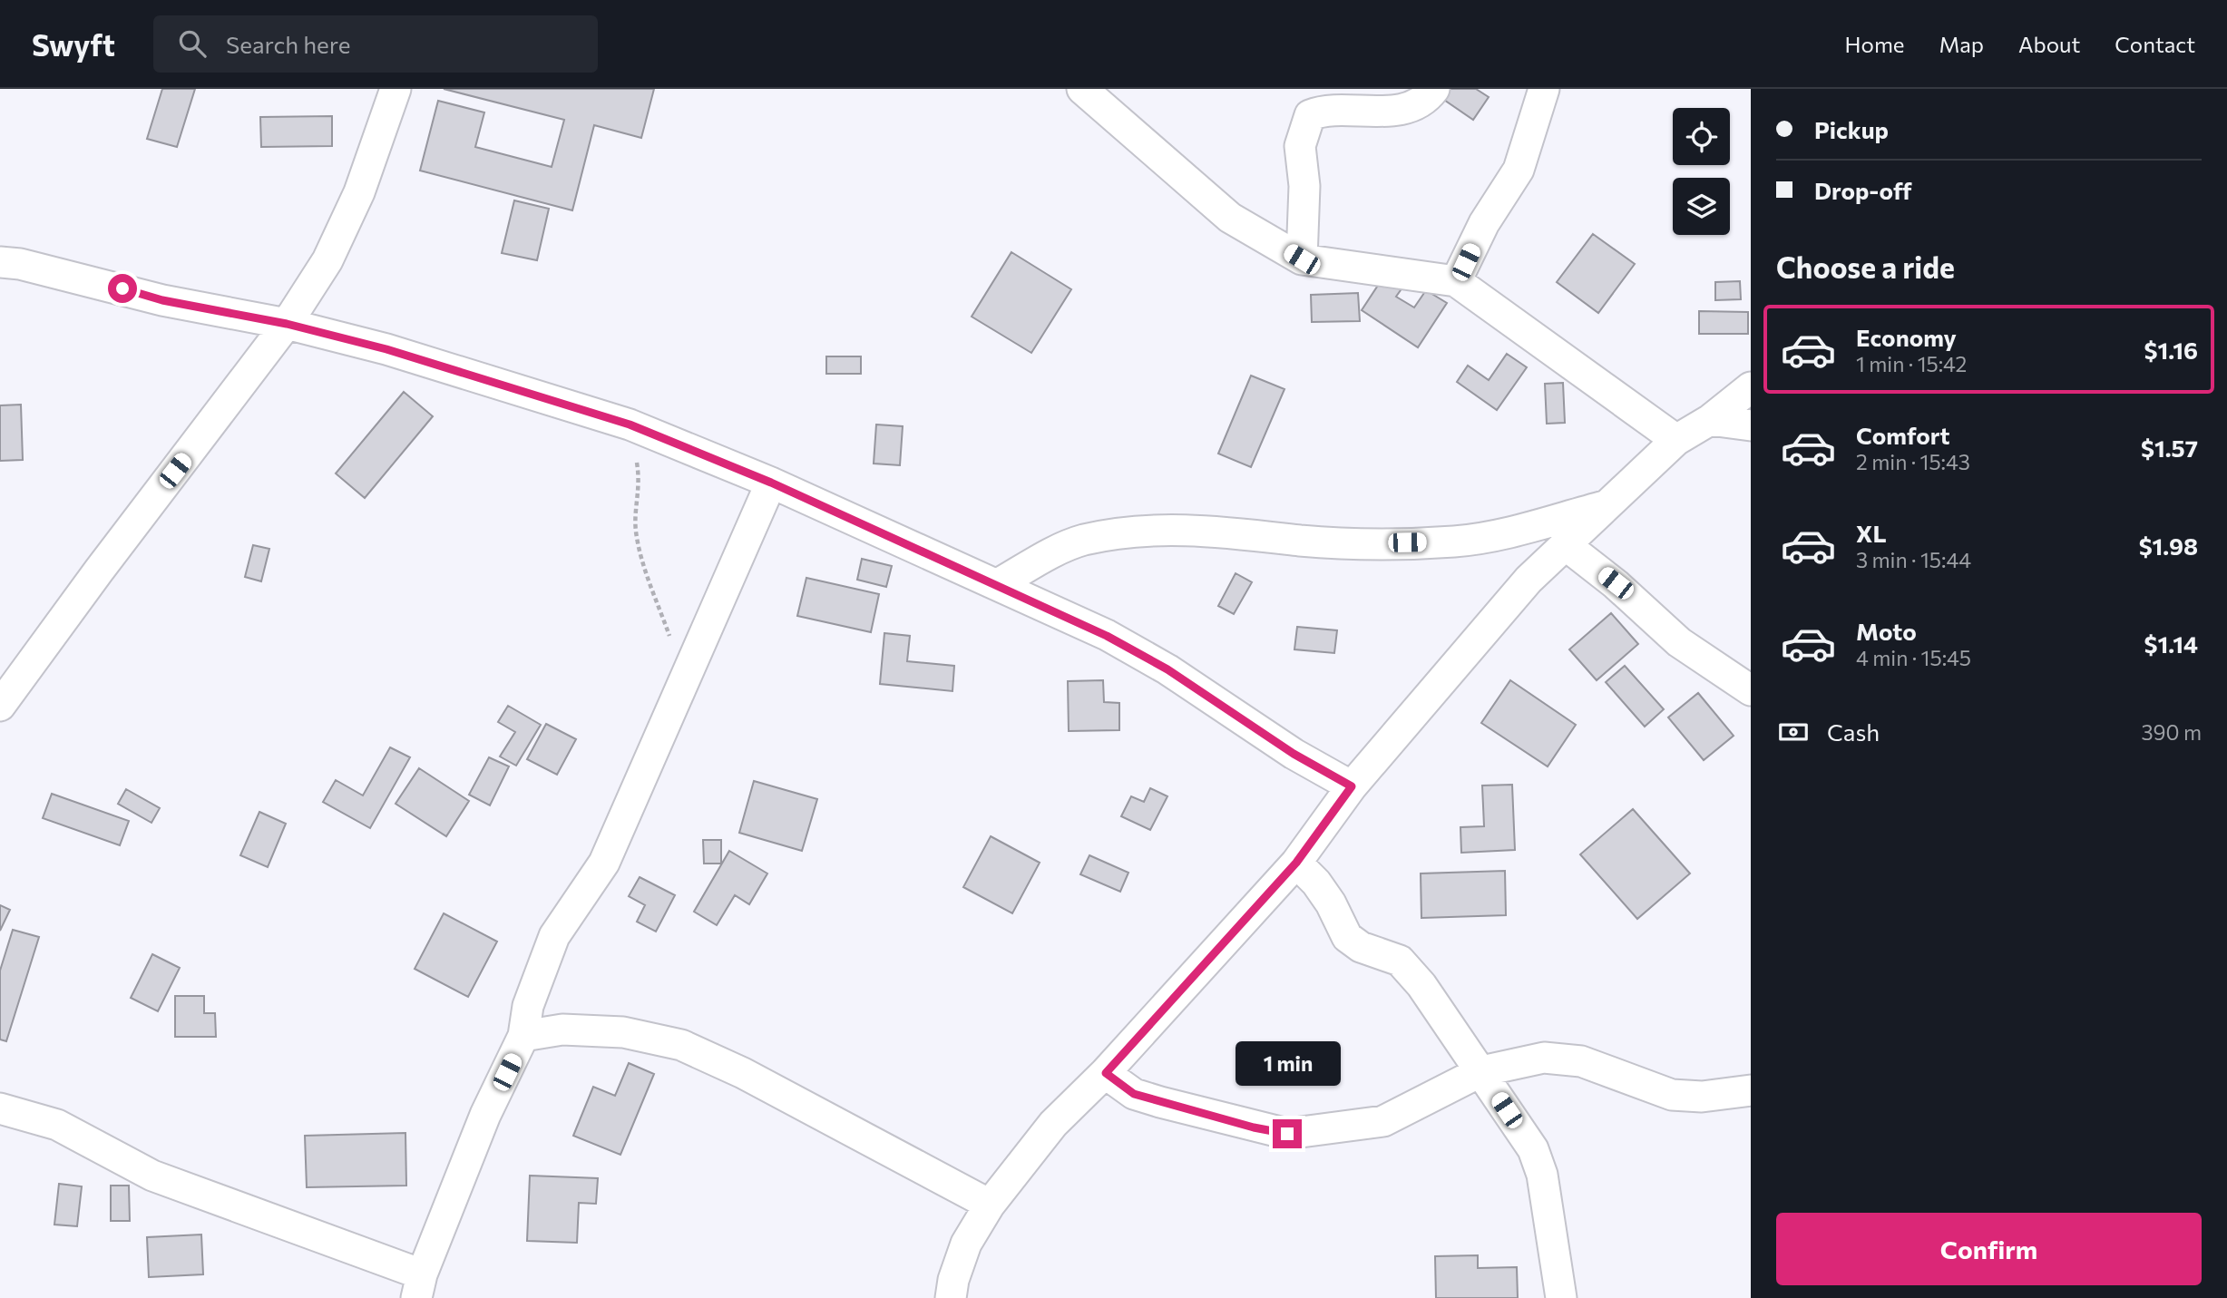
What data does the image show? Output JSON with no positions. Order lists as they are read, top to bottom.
{
  "page": {
    "header": "Swyft",
    "search": "Search here",
    "nav": [
      "Home",
      "Map",
      "About",
      "Contact"
    ],
    "banner": ["Pickup", "Drop-off"],
    "heading": "Choose a ride",
    "list": [
      {
        "name": "Economy",
        "note": "1 min · 15:42",
        "value": "$1.16"
      },
      {
        "name": "Comfort",
        "note": "2 min · 15:43",
        "value": "$1.57"
      },
      {
        "name": "XL",
        "note": "3 min · 15:44",
        "value": "$1.98"
      },
      {
        "name": "Moto",
        "note": "4 min · 15:45",
        "value": "$1.14"
      }
    ],
    "pay": ["Cash", "390 m"],
    "bubble": "1 min",
    "buttons": "Confirm"
  }
}
